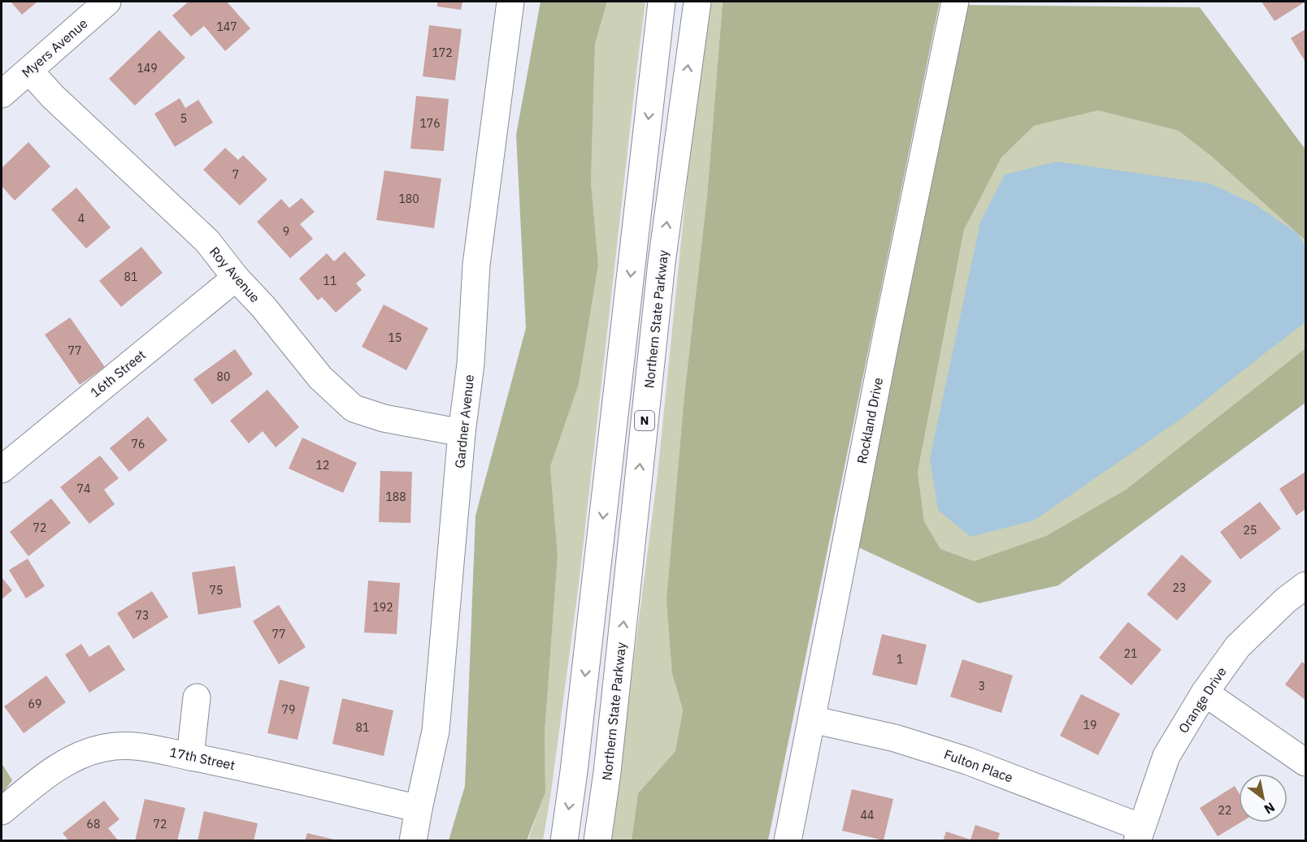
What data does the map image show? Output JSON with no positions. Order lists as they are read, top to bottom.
{
  "streets": {
    "main road": [
      "Myers Avenue",
      "Roy Avenue",
      "Northern State Parkway",
      "16th Street",
      "N",
      "Rockland Drive",
      "Gardner Avenue",
      "Orange Drive",
      "17th Street",
      "Fulton Place"
    ]
  },
  "crossings": [
    ["Myers Avenue", "Roy Avenue"],
    ["Roy Avenue", "16th Street"],
    ["Roy Avenue", "Gardner Avenue"],
    ["Rockland Drive", "Fulton Place"],
    ["Gardner Avenue", "17th Street"],
    ["Orange Drive", "Fulton Place"]
  ],
  "house_numbers": [
    "147",
    "172",
    "149",
    "5",
    "176",
    "7",
    "180",
    "4",
    "9",
    "81",
    "11",
    "15",
    "77",
    "80",
    "76",
    "12",
    "74",
    "188",
    "72",
    "25",
    "23",
    "75",
    "192",
    "73",
    "77",
    "21",
    "1",
    "3",
    "69",
    "79",
    "19",
    "81",
    "22",
    "44",
    "68",
    "72"
  ],
  "north": "bottom right"
}
